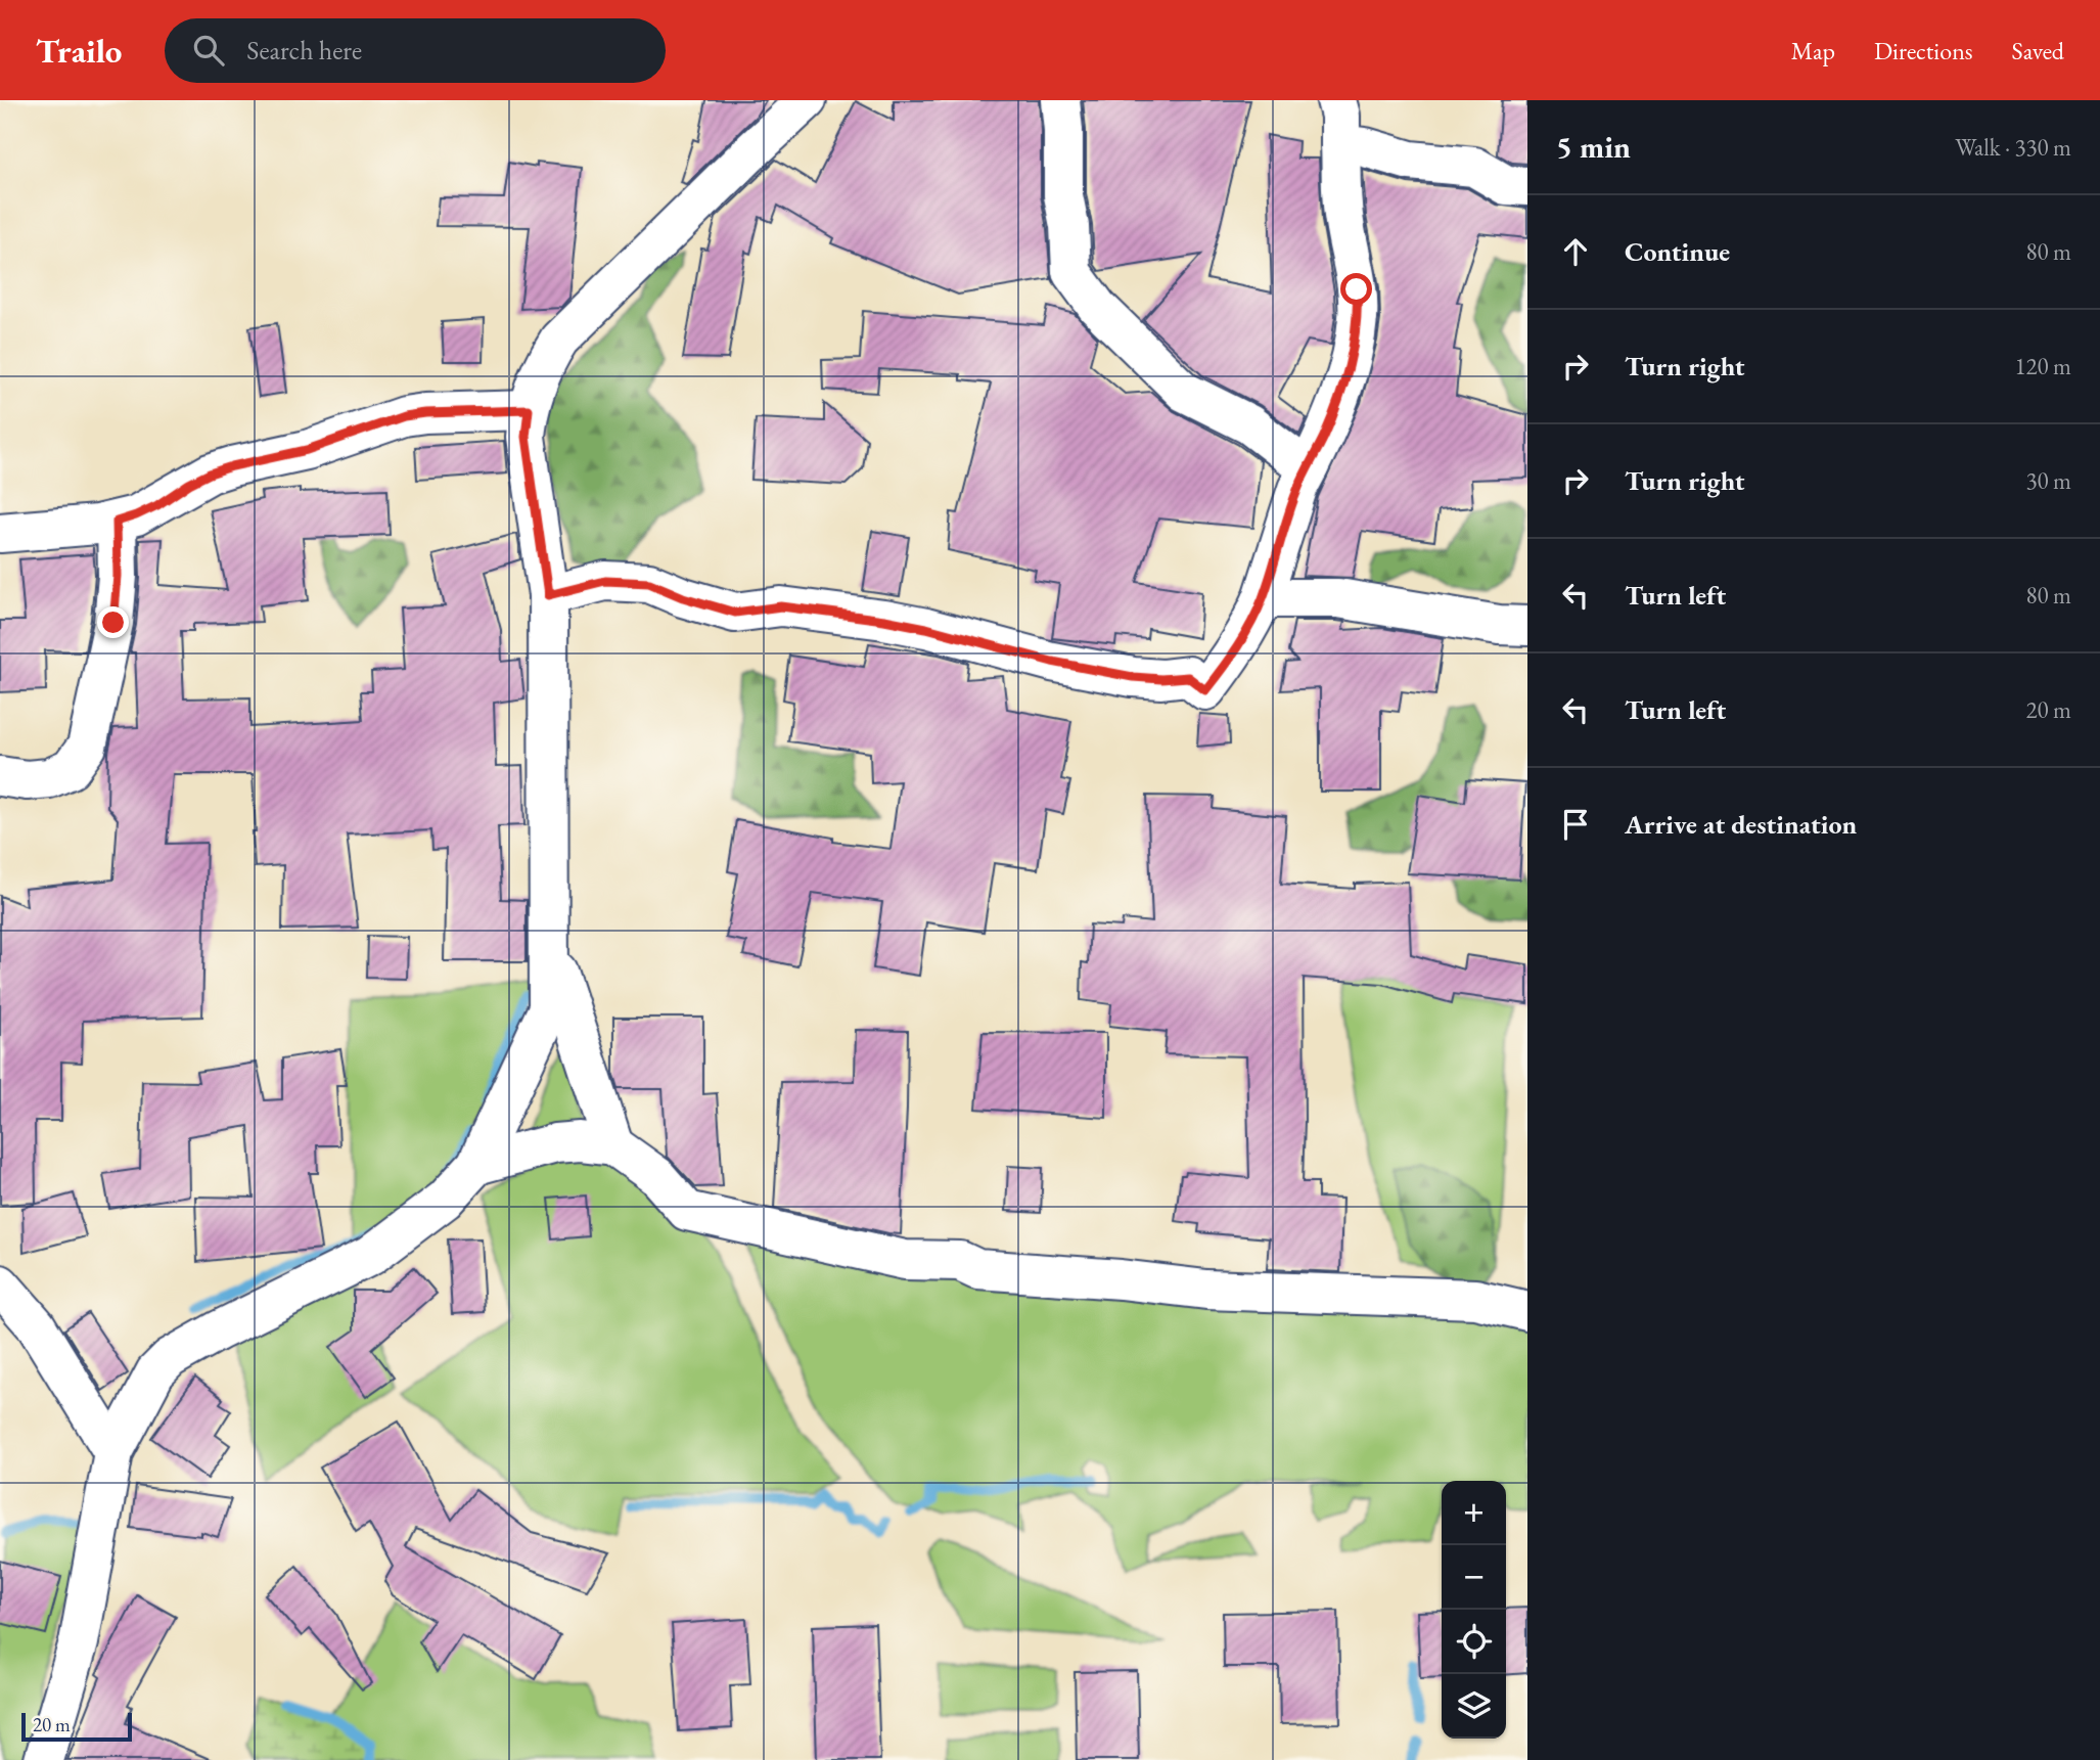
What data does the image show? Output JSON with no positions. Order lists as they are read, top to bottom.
{
  "scale_bar": "20 m",
  "page": {
    "header": "Trailo",
    "search": "Search here",
    "nav": ["Map", "Directions", "Saved"],
    "heading": ["5 min", "Walk · 330 m"],
    "list": [
      ["Continue", "80 m"],
      ["Turn right", "120 m"],
      ["Turn right", "30 m"],
      ["Turn left", "80 m"],
      ["Turn left", "20 m"],
      "Arrive at destination"
    ],
    "map_buttons": ["+", "−"],
    "scale": "20 m"
  }
}
